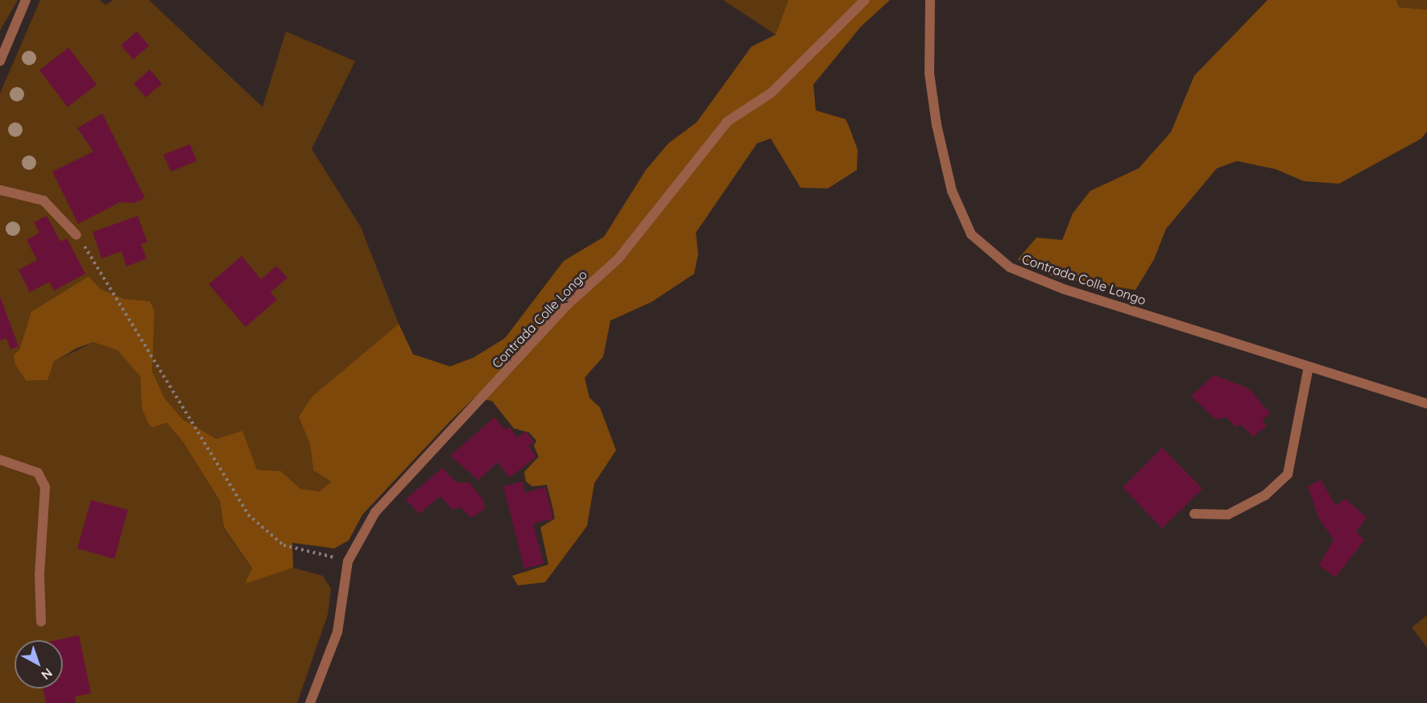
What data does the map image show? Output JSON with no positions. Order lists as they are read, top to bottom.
{
  "streets": {
    "street": ["Contrada Colle Longo"]
  },
  "north": "bottom right"
}
